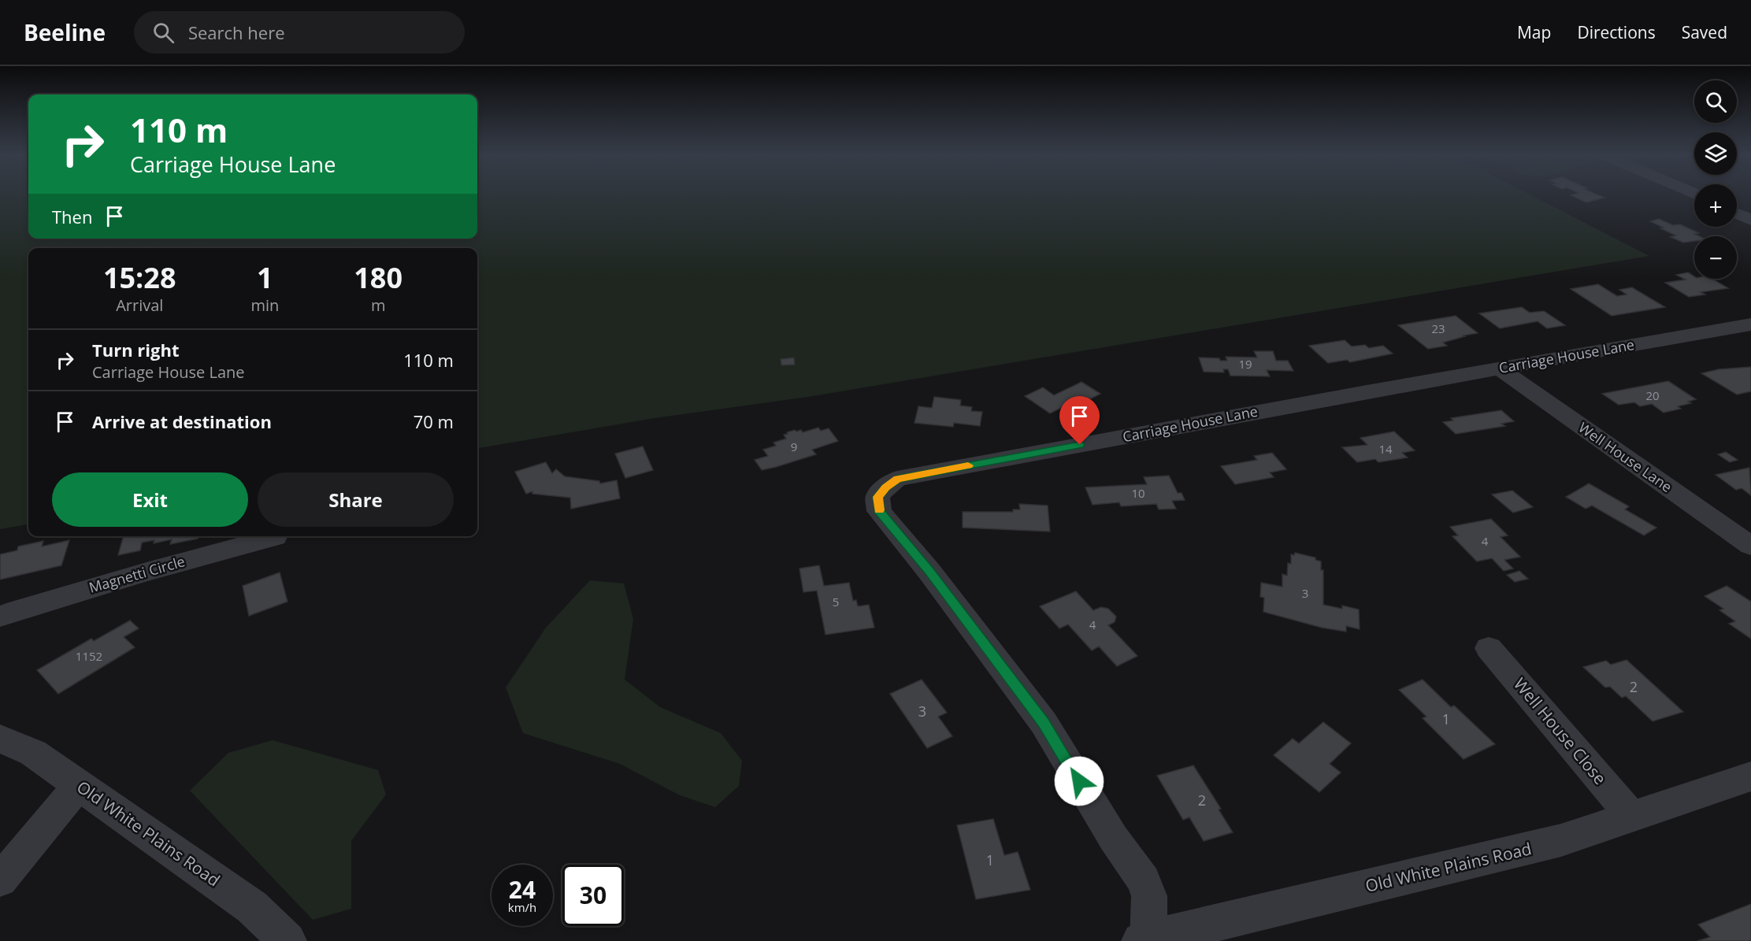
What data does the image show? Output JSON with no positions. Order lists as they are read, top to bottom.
{
  "streets": {
    "street": [
      "Carriage House Lane",
      "Well House Lane",
      "Magnetti Circle",
      "Well House Close",
      "Old White Plains Road"
    ]
  },
  "crossings": [
    ["Carriage House Lane", "Well House Lane"],
    ["Carriage House Lane", "Old White Plains Road"],
    ["Well House Close", "Old White Plains Road"]
  ],
  "house_numbers": [
    "23",
    "19",
    "20",
    "9",
    "14",
    "10",
    "4",
    "3",
    "5",
    "4",
    "1152",
    "2",
    "3",
    "1",
    "2",
    "1"
  ],
  "page": {
    "header": "Beeline",
    "search": "Search here",
    "nav": ["Map", "Directions", "Saved"],
    "map_buttons": ["+", "−"],
    "turn": ["110 m", "Carriage House Lane"],
    "then": "Then",
    "eta": [
      "15:28",
      "Arrival",
      "1",
      "min",
      "180",
      "m"
    ],
    "list": [
      {
        "name": "Turn right",
        "note": "Carriage House Lane",
        "value": "110 m"
      },
      {
        "name": "Arrive at destination",
        "value": "70 m"
      }
    ],
    "buttons": ["Exit", "Share"],
    "speed": "24 km/h",
    "limit": "30"
  }
}
